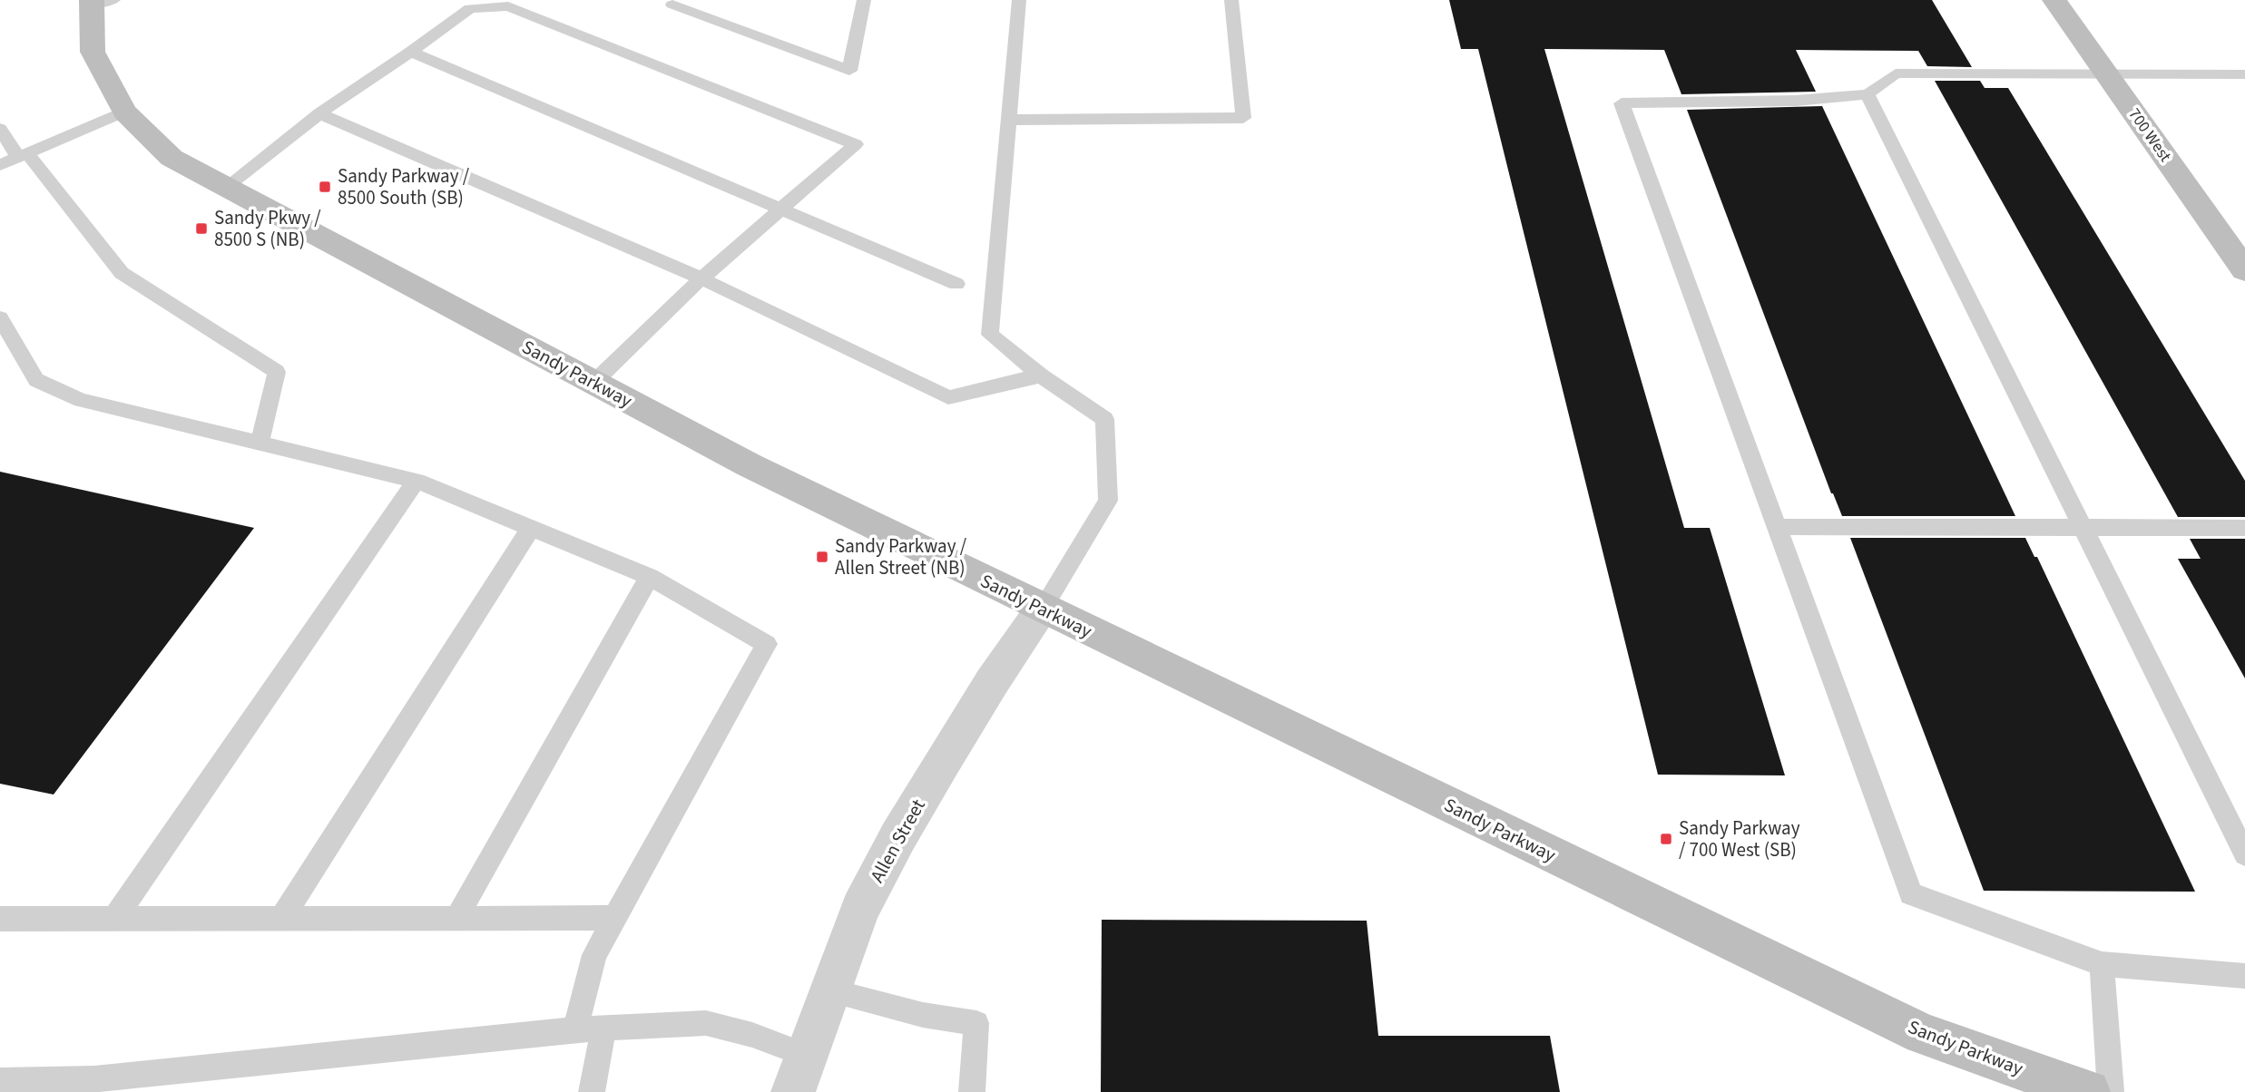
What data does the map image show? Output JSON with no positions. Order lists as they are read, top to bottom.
{
  "streets": {
    "main road": ["700 West", "Sandy Parkway"],
    "street": ["Allen Street"]
  },
  "crossings": [
    ["Sandy Parkway", "Allen Street"]
  ],
  "places": {
    "transit": [
      "Sandy Parkway / 8500 South (SB)",
      "Sandy Pkwy / 8500 S (NB)",
      "Sandy Parkway / Allen Street (NB)",
      "Sandy Parkway / 700 West (SB)"
    ]
  }
}
